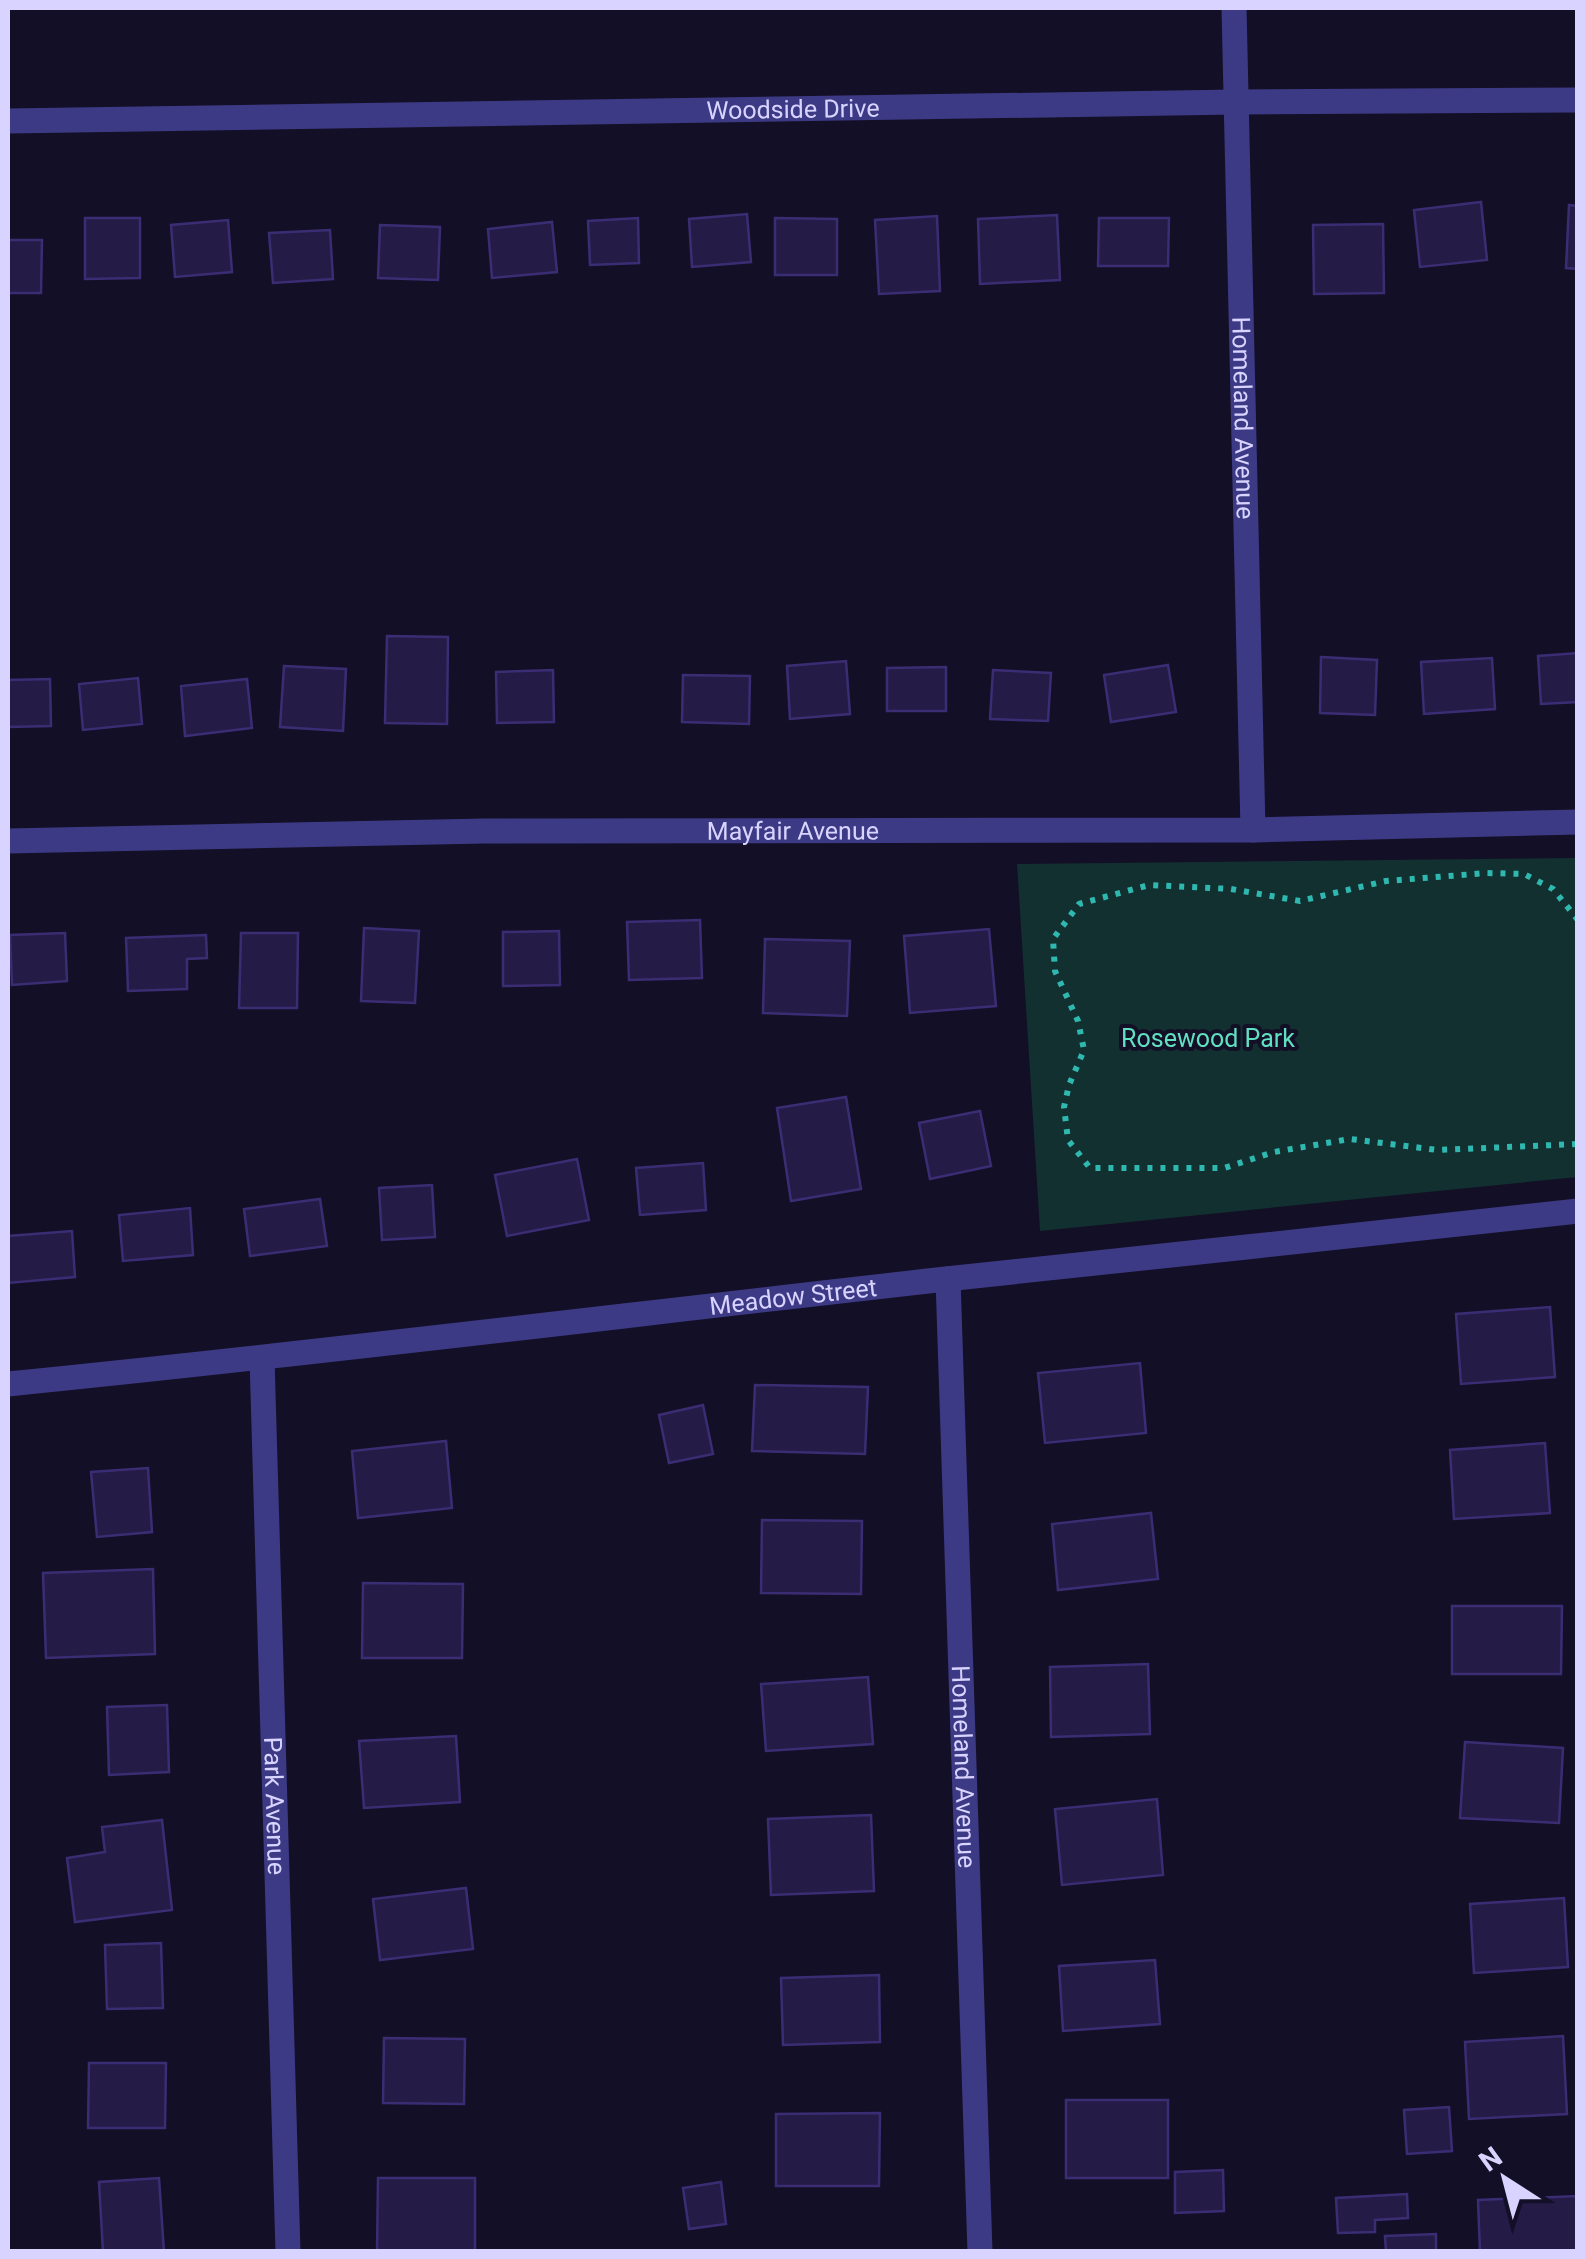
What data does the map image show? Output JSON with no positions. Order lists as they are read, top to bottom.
{
  "streets": {
    "street": [
      "Woodside Drive",
      "Homeland Avenue",
      "Mayfair Avenue",
      "Meadow Street",
      "Park Avenue"
    ]
  },
  "crossings": [
    ["Woodside Drive", "Homeland Avenue"],
    ["Homeland Avenue", "Mayfair Avenue"],
    ["Homeland Avenue", "Meadow Street"],
    ["Meadow Street", "Park Avenue"]
  ],
  "parks": ["Rosewood Park"],
  "north": "top left"
}
